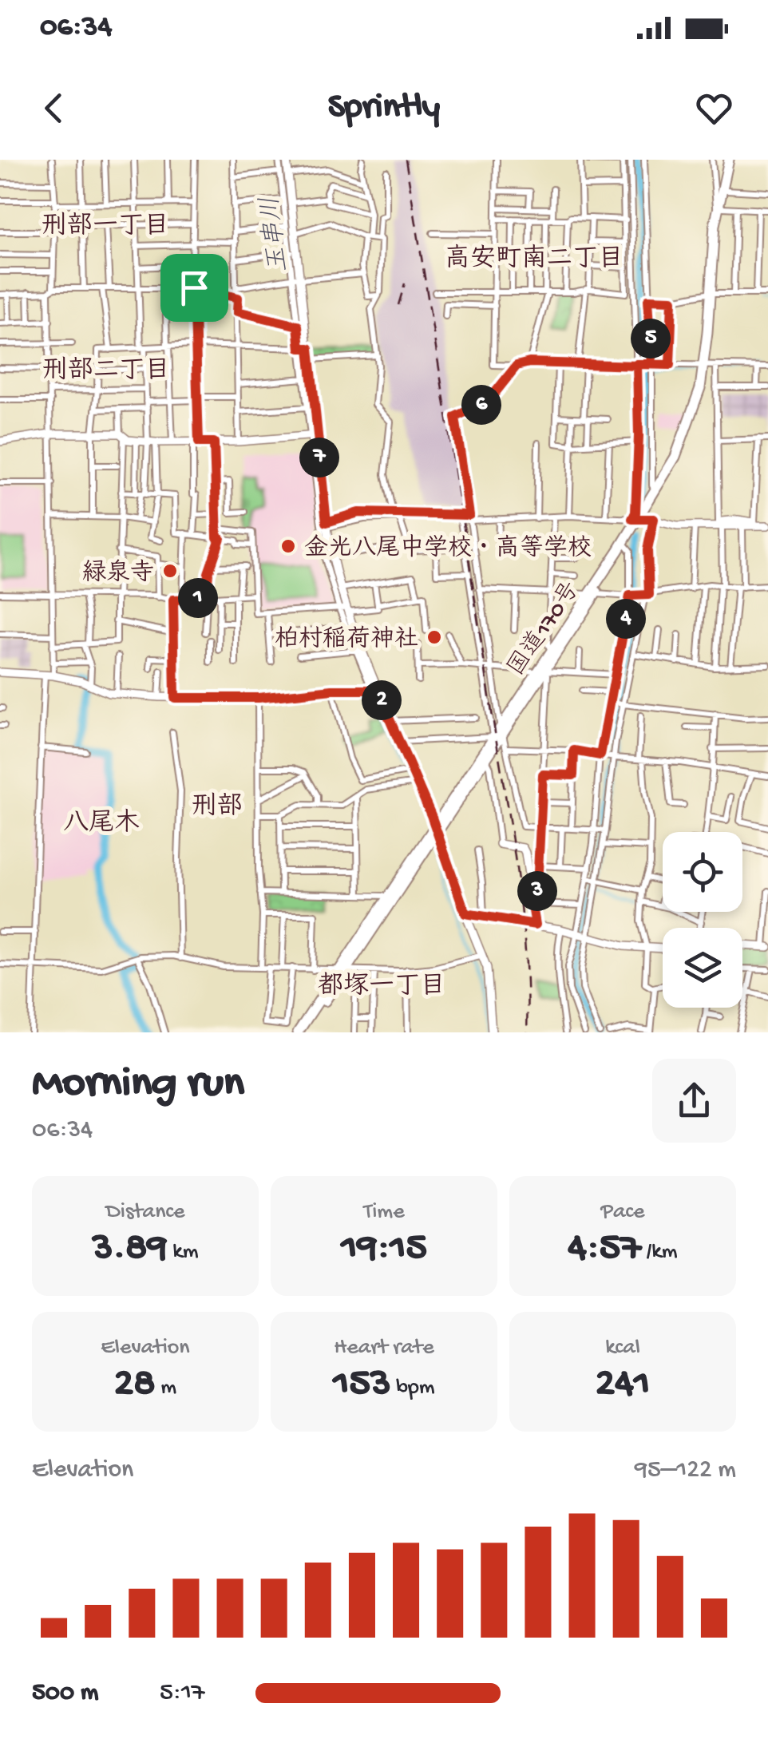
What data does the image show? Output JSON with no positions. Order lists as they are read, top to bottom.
{
  "streets": {
    "highway": ["国道170号"]
  },
  "districts": [
    "刑部一丁目",
    "高安町南二丁目",
    "刑部二丁目",
    "刑部",
    "八尾木",
    "都塚一丁目"
  ],
  "water": ["玉串川"],
  "places": ["金光八尾中学校・高等学校", "緑泉寺", "柏村稲荷神社"],
  "page": {
    "status": "06:34",
    "header": "Sprintly",
    "pins": [
      "5",
      "6",
      "7",
      "1",
      "4",
      "2",
      "3"
    ],
    "heading": ["Morning run", "06:34"],
    "stats": [
      ["Distance", "3.89 km"],
      ["Time", "19:15"],
      ["Pace", "4:57 /km"],
      ["Elevation", "28 m"],
      ["Heart rate", "153 bpm"],
      ["kcal", "241"]
    ],
    "chart": ["Elevation", "95–122 m"],
    "list": [
      {
        "name": "500 m",
        "note": "5:17"
      }
    ]
  }
}
